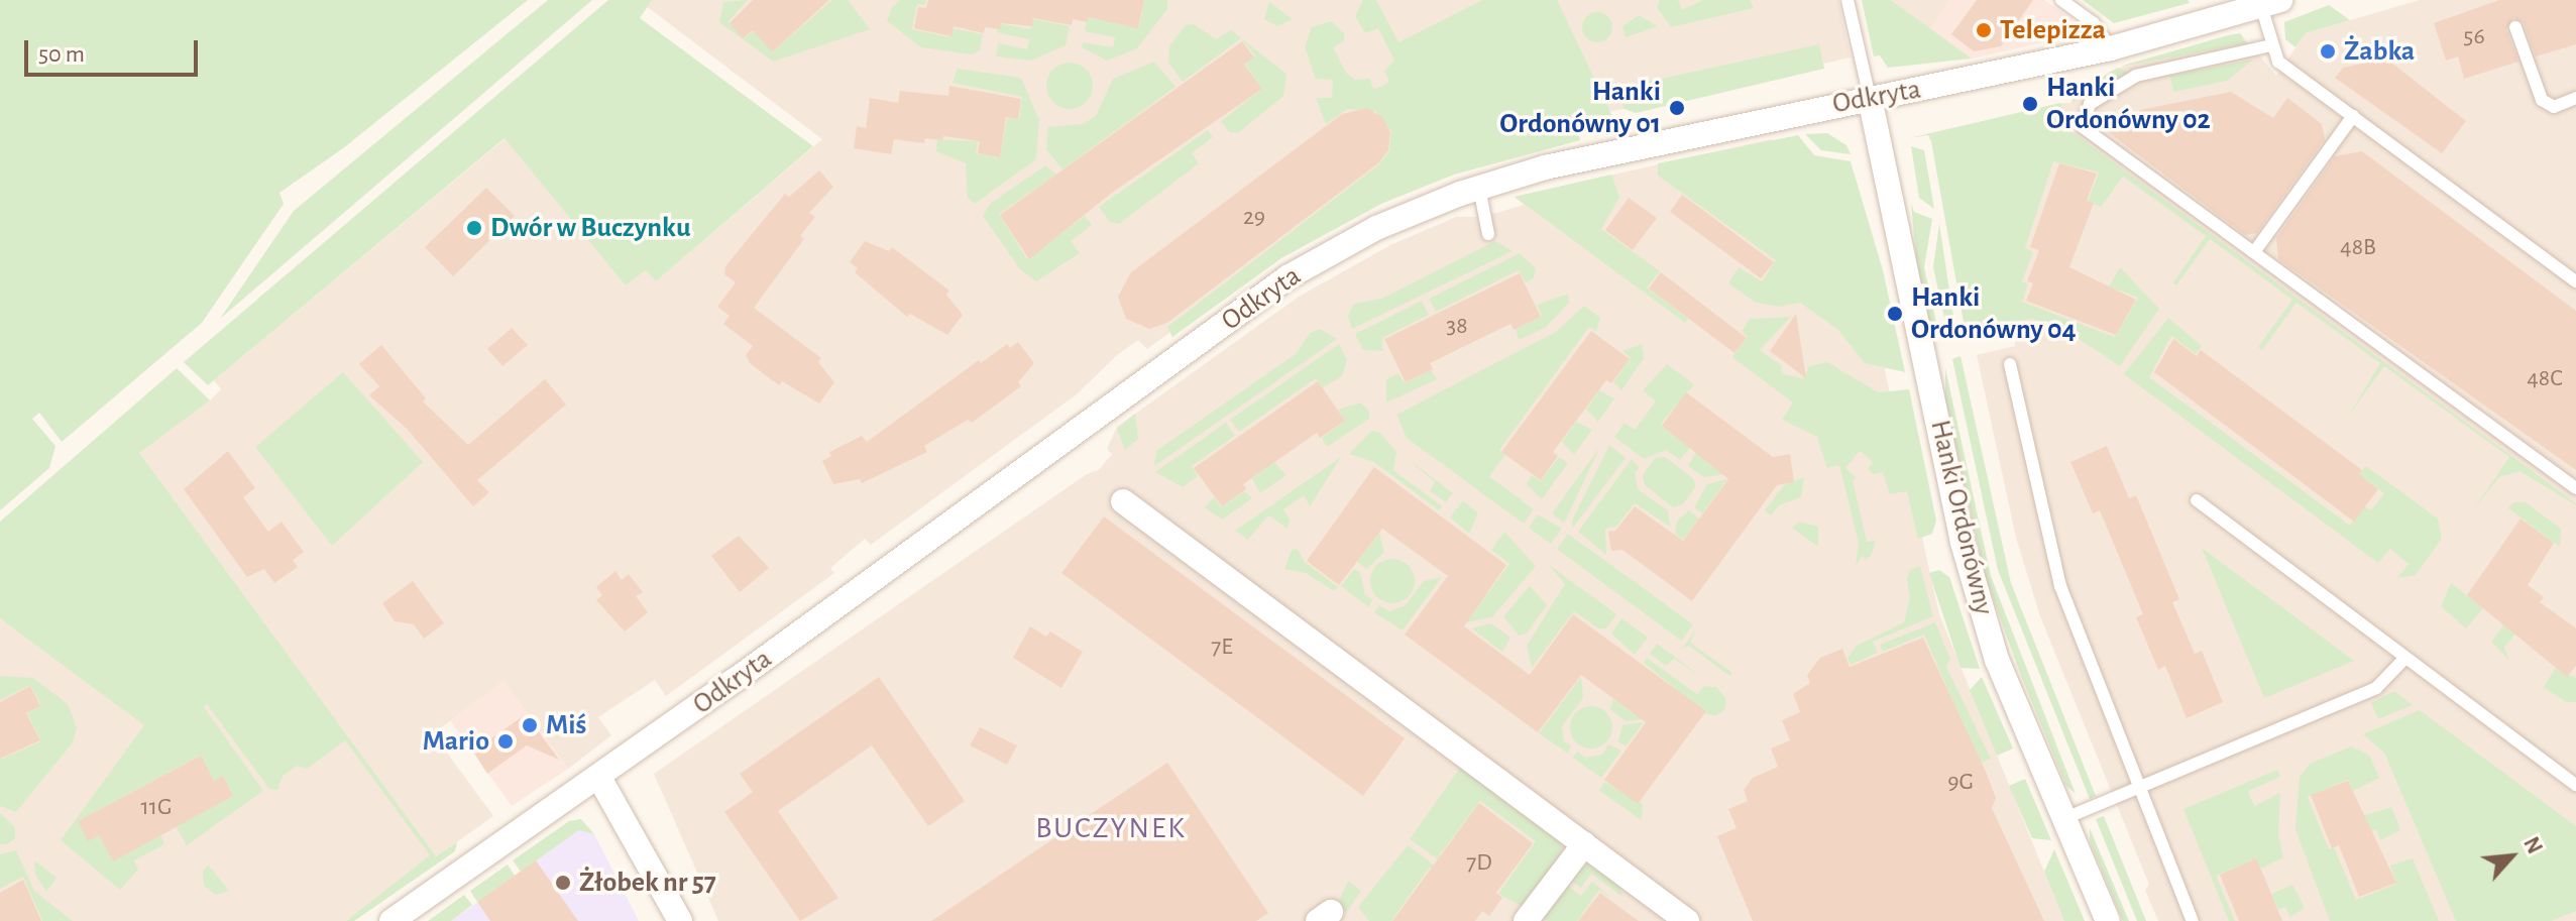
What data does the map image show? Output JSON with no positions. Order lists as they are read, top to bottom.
{
  "streets": {
    "street": ["Odkryta", "Hanki Ordonówny"]
  },
  "crossings": [
    ["Odkryta", "Hanki Ordonówny"]
  ],
  "districts": ["BUCZYNEK"],
  "places": [
    "Telepizza",
    "Żabka",
    "Hanki Ordonówny 02",
    "Hanki Ordonówny 01",
    "Dwór w Buczynku",
    "Hanki Ordonówny 04",
    "Miś",
    "Mario",
    "Żłobek nr 57"
  ],
  "house_numbers": [
    "56",
    "29",
    "48B",
    "38",
    "48C",
    "7E",
    "9G",
    "11G",
    "7D"
  ],
  "scale_bar": "50 m",
  "north": "top right"
}
